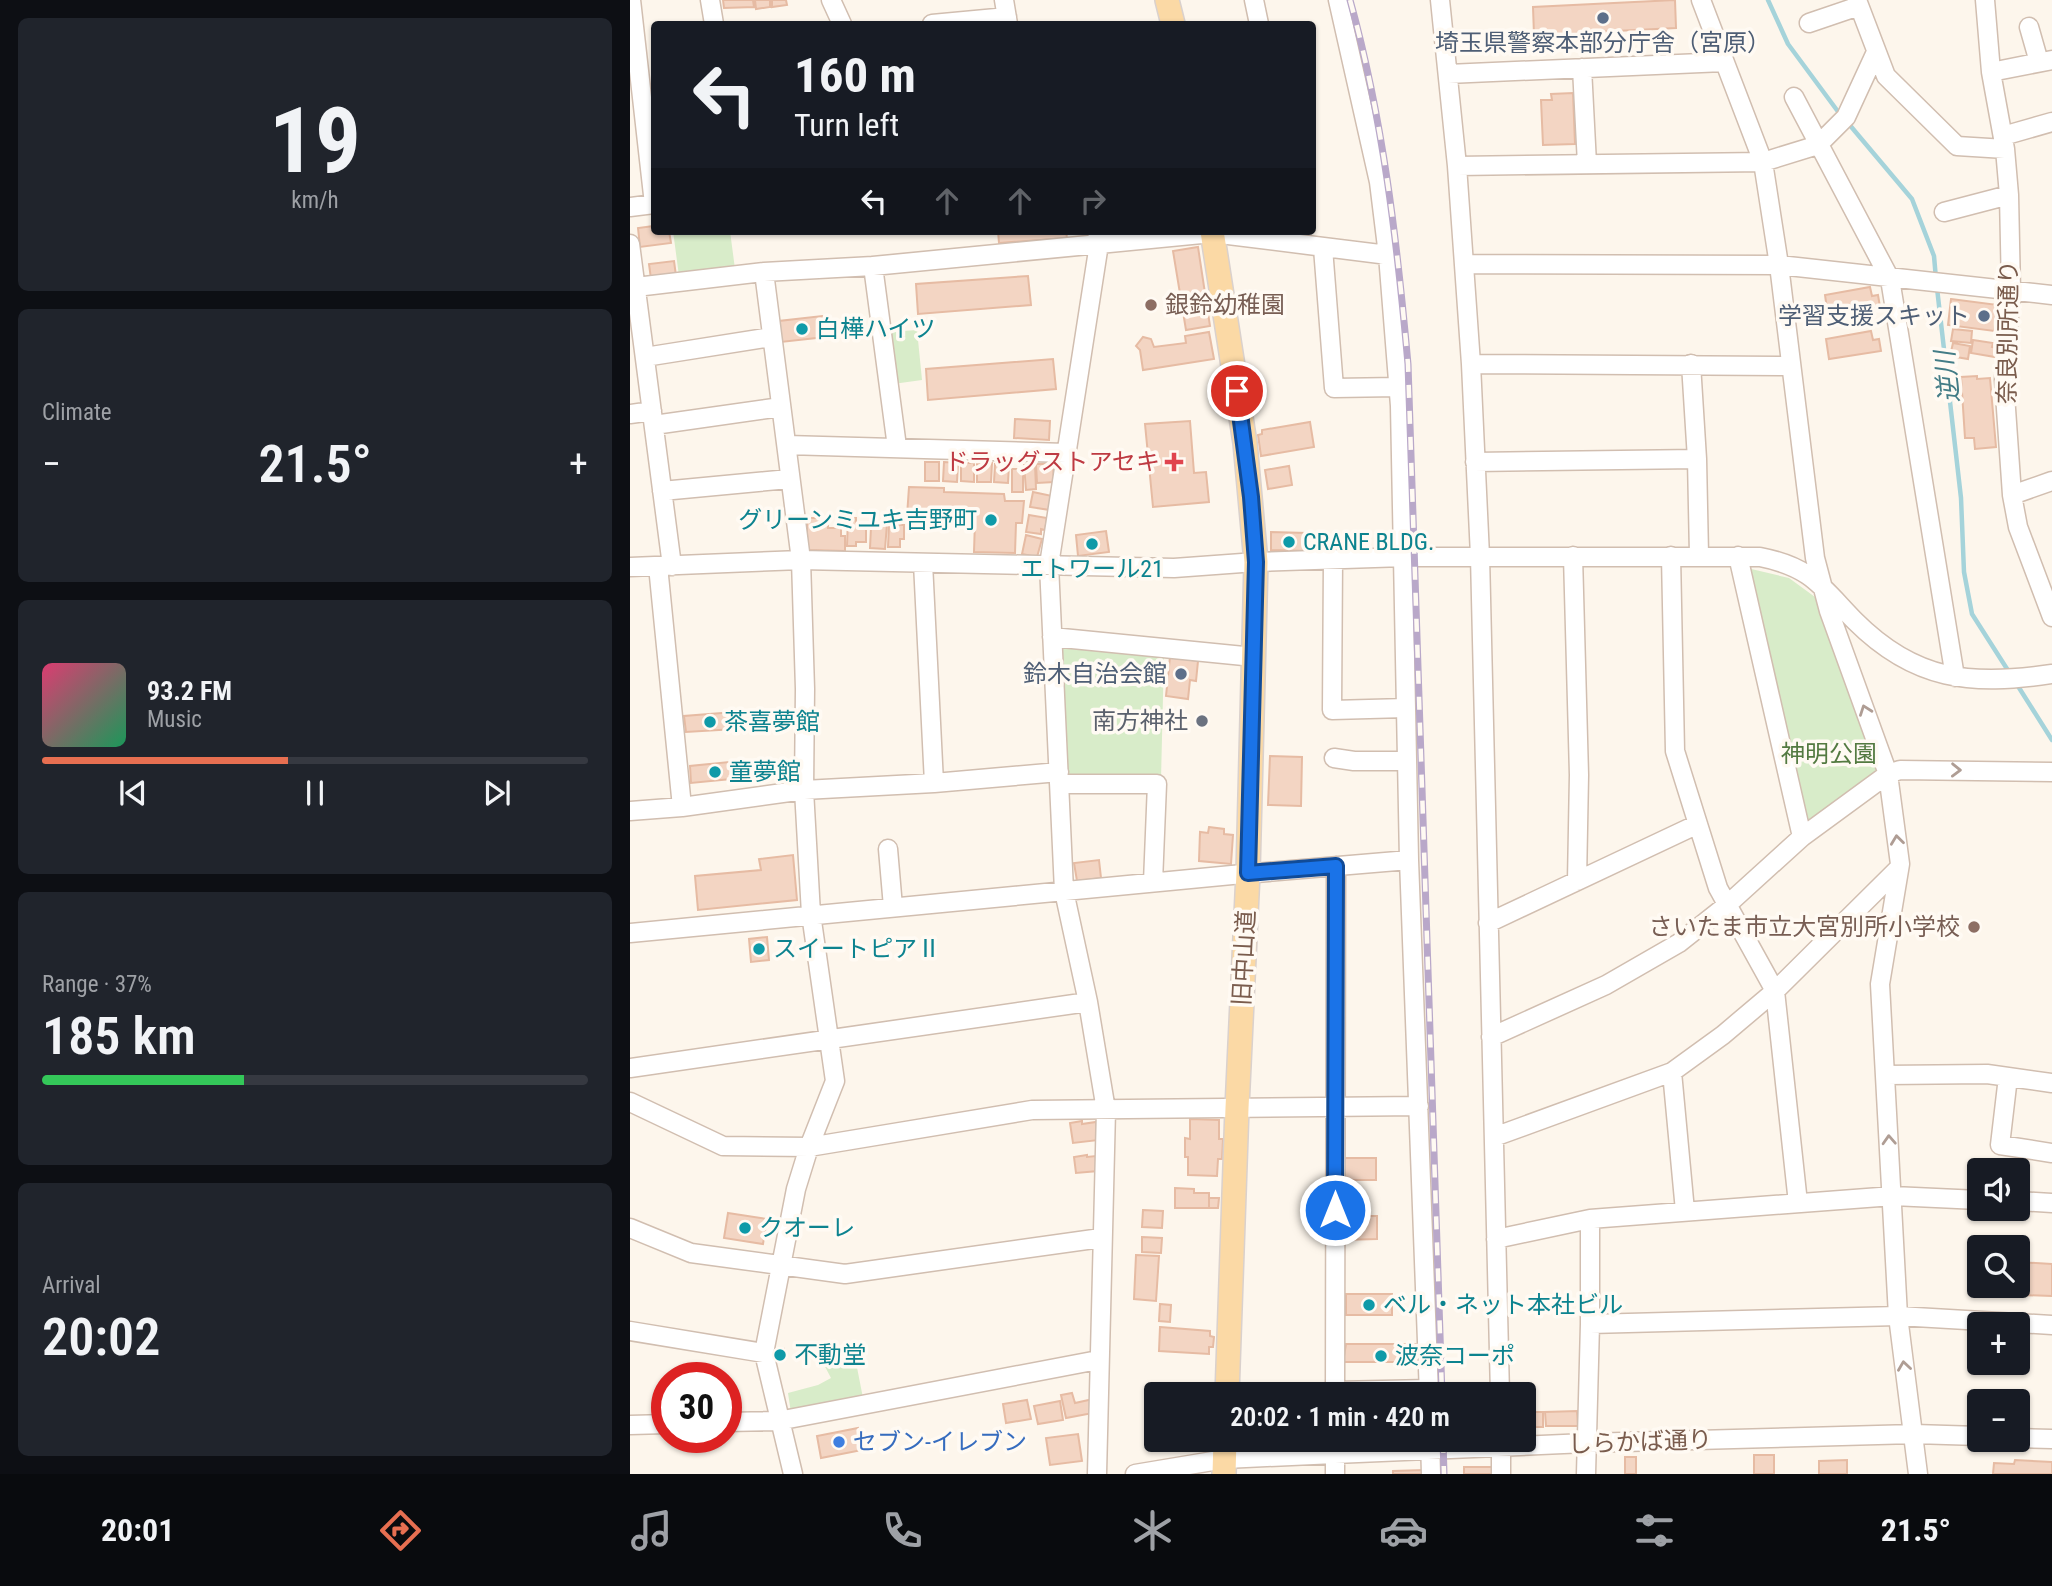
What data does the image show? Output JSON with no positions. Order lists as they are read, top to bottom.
{
  "streets": {
    "main road": ["旧中山道"],
    "street": ["奈良別所通り", "しらかば通り"]
  },
  "water": ["逆川"],
  "parks": ["神明公園"],
  "places": {
    "other": [
      "埼玉県警察本部分庁舎（宮原）",
      "銀鈴幼稚園",
      "学習支援スキット",
      "白樺ハイツ",
      "グリーンミユキ吉野町",
      "CRANE BLDG.",
      "エトワール21",
      "鈴木自治会館",
      "南方神社",
      "茶喜夢館",
      "童夢館",
      "さいたま市立大宮別所小学校",
      "スイートピアⅡ",
      "クオーレ",
      "ベル・ネット本社ビル",
      "不動堂",
      "波奈コーポ",
      "セブン-イレブン"
    ],
    "health": ["ドラッグストアセキ"]
  },
  "page": {
    "tile": [
      ["19", "km/h"],
      "Climate",
      ["Range · 37%", "185 km"],
      ["Arrival", "20:02"]
    ],
    "turn": ["160 m", "Turn left"],
    "heat": ["−", "21.5°", "+"],
    "song": ["93.2 FM", "Music"],
    "map_buttons": ["+", "−"],
    "limit": "30",
    "trip": "20:02 · 1 min · 420 m",
    "tabs": ["20:01", "21.5°"]
  }
}
